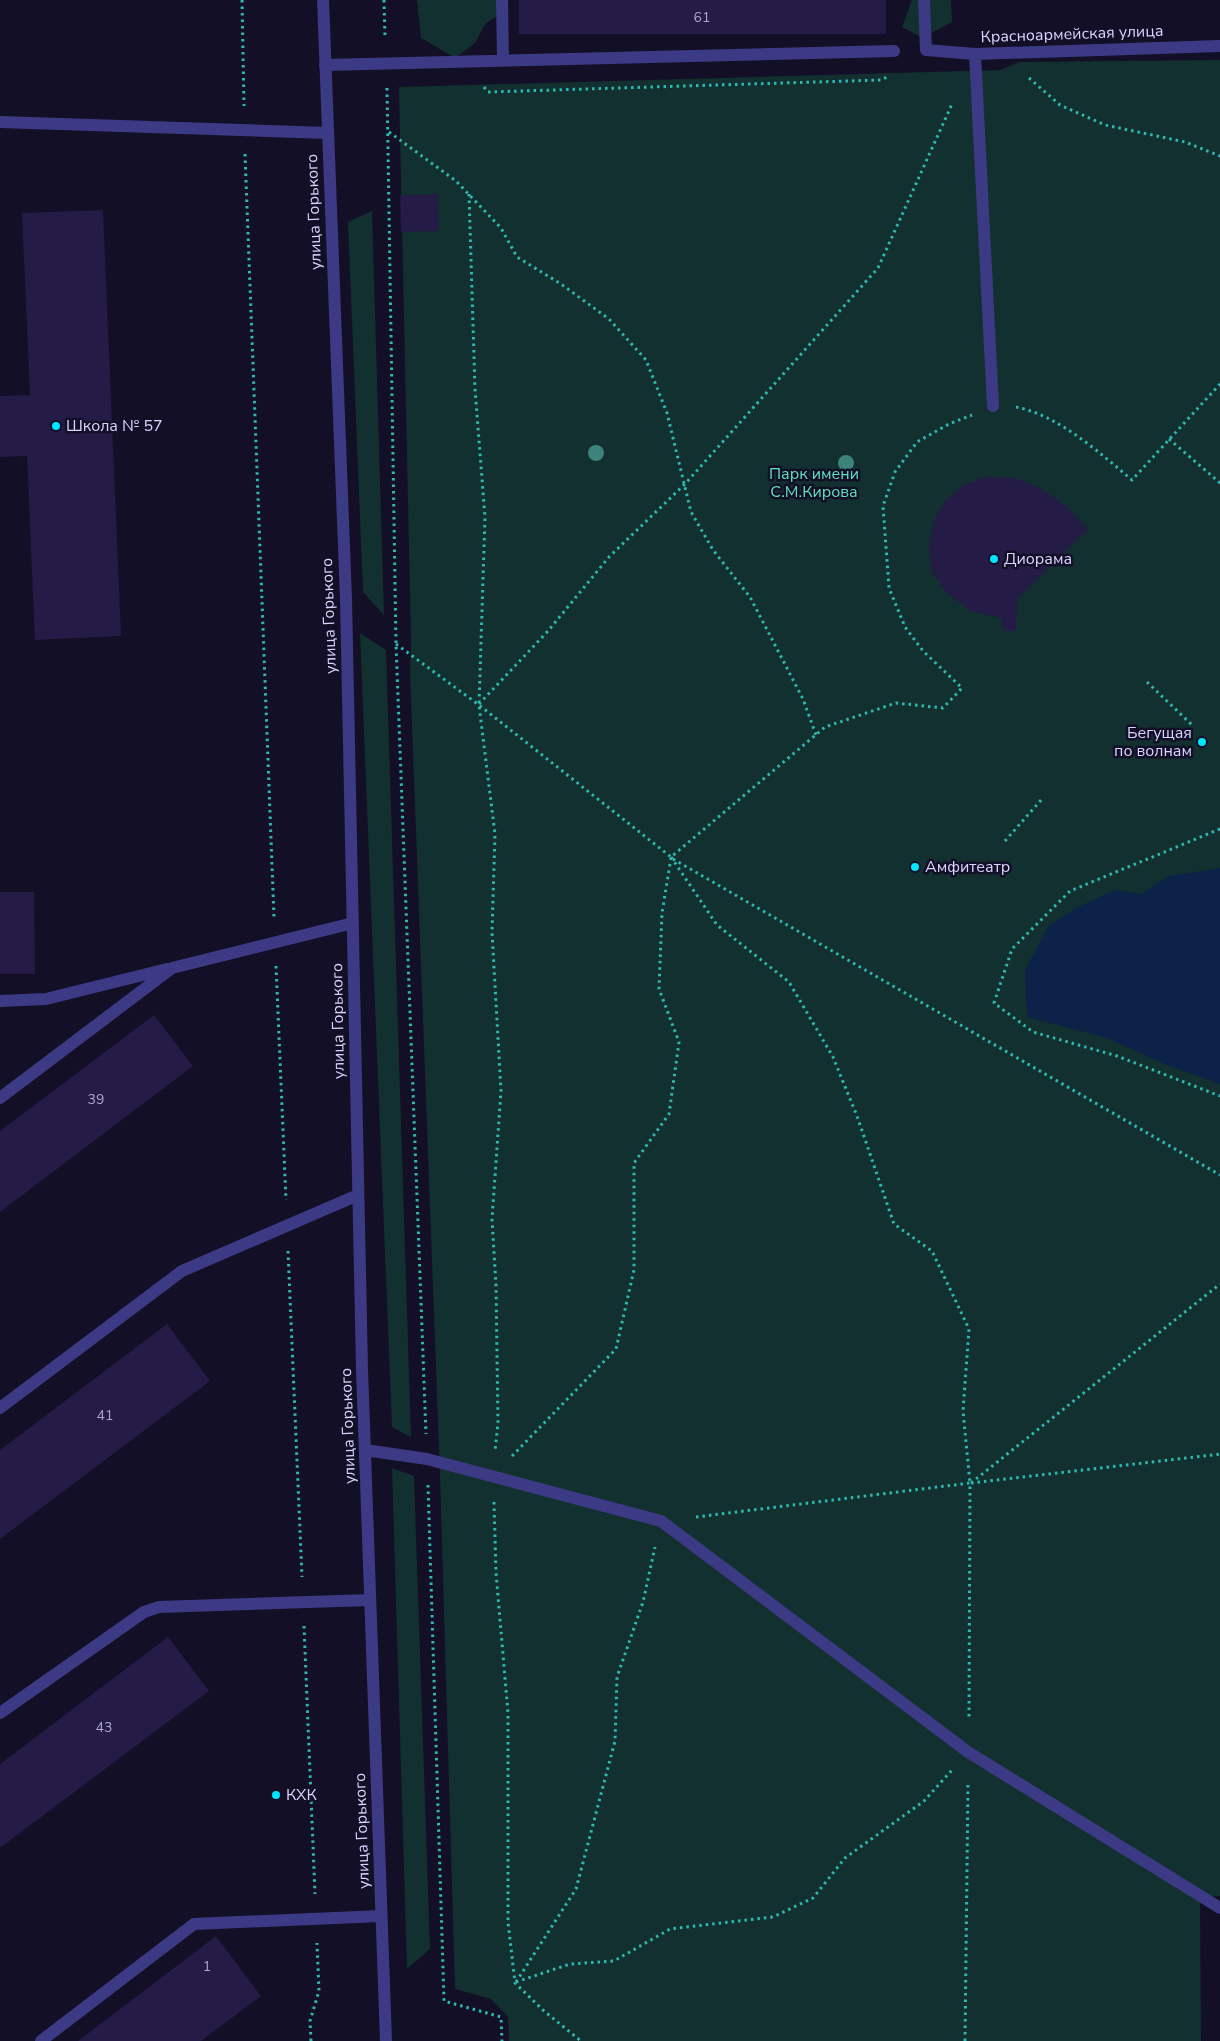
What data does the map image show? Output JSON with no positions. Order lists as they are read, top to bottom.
{
  "streets": {
    "street": ["Красноармейская улица", "улица Горького"]
  },
  "parks": ["Парк имени С.М.Кирова"],
  "places": [
    "Школа № 57",
    "Диорама",
    "Бегущая по волнам",
    "Амфитеатр",
    "КХК"
  ],
  "house_numbers": [
    "61",
    "39",
    "41",
    "43",
    "1"
  ]
}
